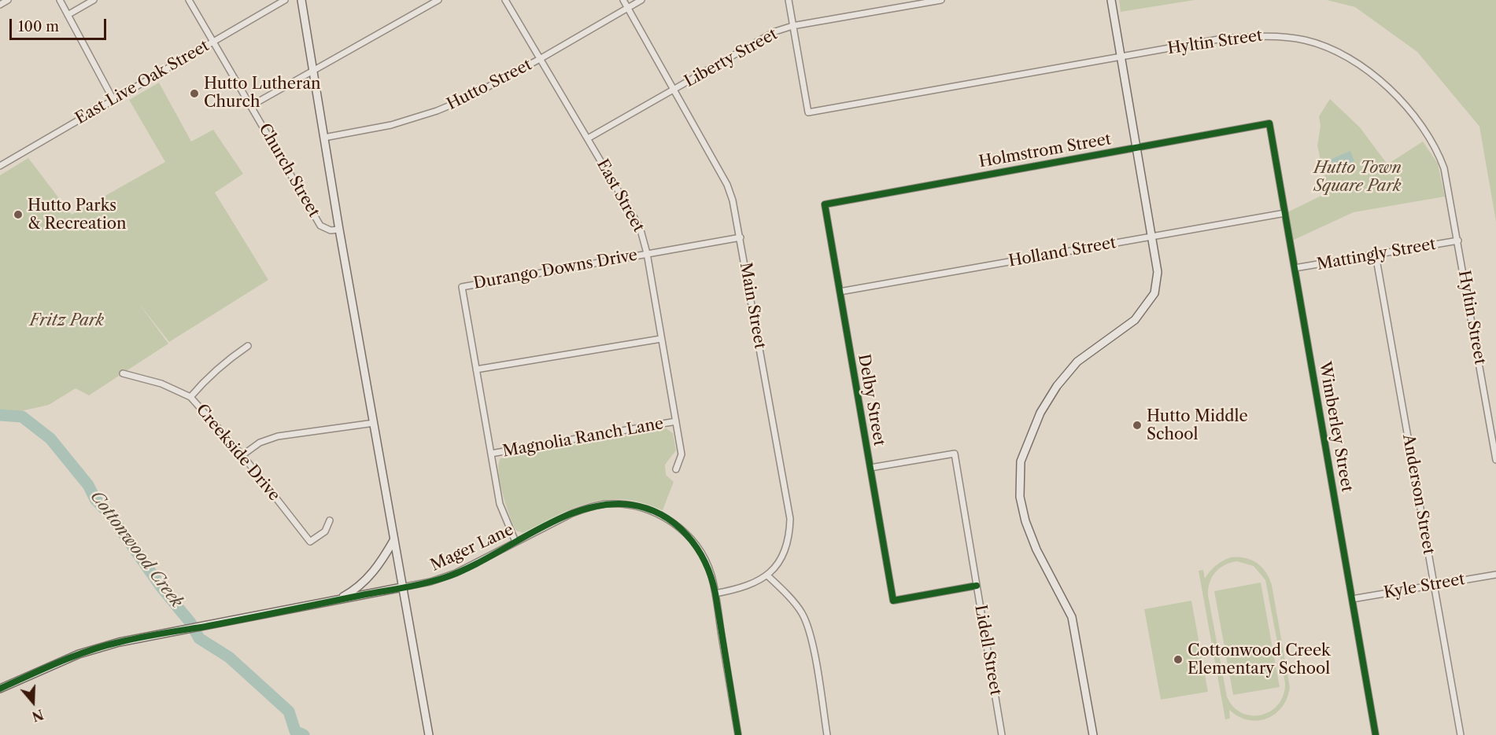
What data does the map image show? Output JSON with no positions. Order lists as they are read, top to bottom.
{
  "streets": {
    "street": [
      "Hyltin Street",
      "Liberty Street",
      "East Live Oak Street",
      "Hutto Street",
      "Holmstrom Street",
      "Church Street",
      "East Street",
      "Holland Street",
      "Mattingly Street",
      "Durango Downs Drive",
      "Main Street",
      "Delby Street",
      "Wimberley Street",
      "Magnolia Ranch Lane",
      "Creekside Drive",
      "Anderson Street",
      "Mager Lane",
      "Kyle Street",
      "Lidell Street"
    ]
  },
  "crossings": [
    ["Hyltin Street", "Liberty Street"],
    ["Hyltin Street", "Mattingly Street"],
    ["Liberty Street", "East Street"],
    ["Liberty Street", "Main Street"],
    ["East Live Oak Street", "Church Street"],
    ["Hutto Street", "East Street"],
    ["Hutto Street", "Main Street"],
    ["Holmstrom Street", "Delby Street"],
    ["Holmstrom Street", "Wimberley Street"],
    ["East Street", "Durango Downs Drive"],
    ["East Street", "Magnolia Ranch Lane"],
    ["Holland Street", "Delby Street"],
    ["Holland Street", "Wimberley Street"],
    ["Mattingly Street", "Wimberley Street"],
    ["Mattingly Street", "Anderson Street"],
    ["Durango Downs Drive", "Main Street"],
    ["Durango Downs Drive", "Magnolia Ranch Lane"],
    ["Durango Downs Drive", "Mager Lane"],
    ["Main Street", "Mager Lane"],
    ["Delby Street", "Lidell Street"],
    ["Wimberley Street", "Kyle Street"],
    ["Anderson Street", "Kyle Street"]
  ],
  "water": ["Cottonwood Creek"],
  "parks": ["Hutto Town Square Park", "Fritz Park"],
  "places": [
    "Hutto Lutheran Church",
    "Hutto Parks & Recreation",
    "Hutto Middle School",
    "Cottonwood Creek Elementary School"
  ],
  "scale_bar": "100 m",
  "north": "bottom"
}
